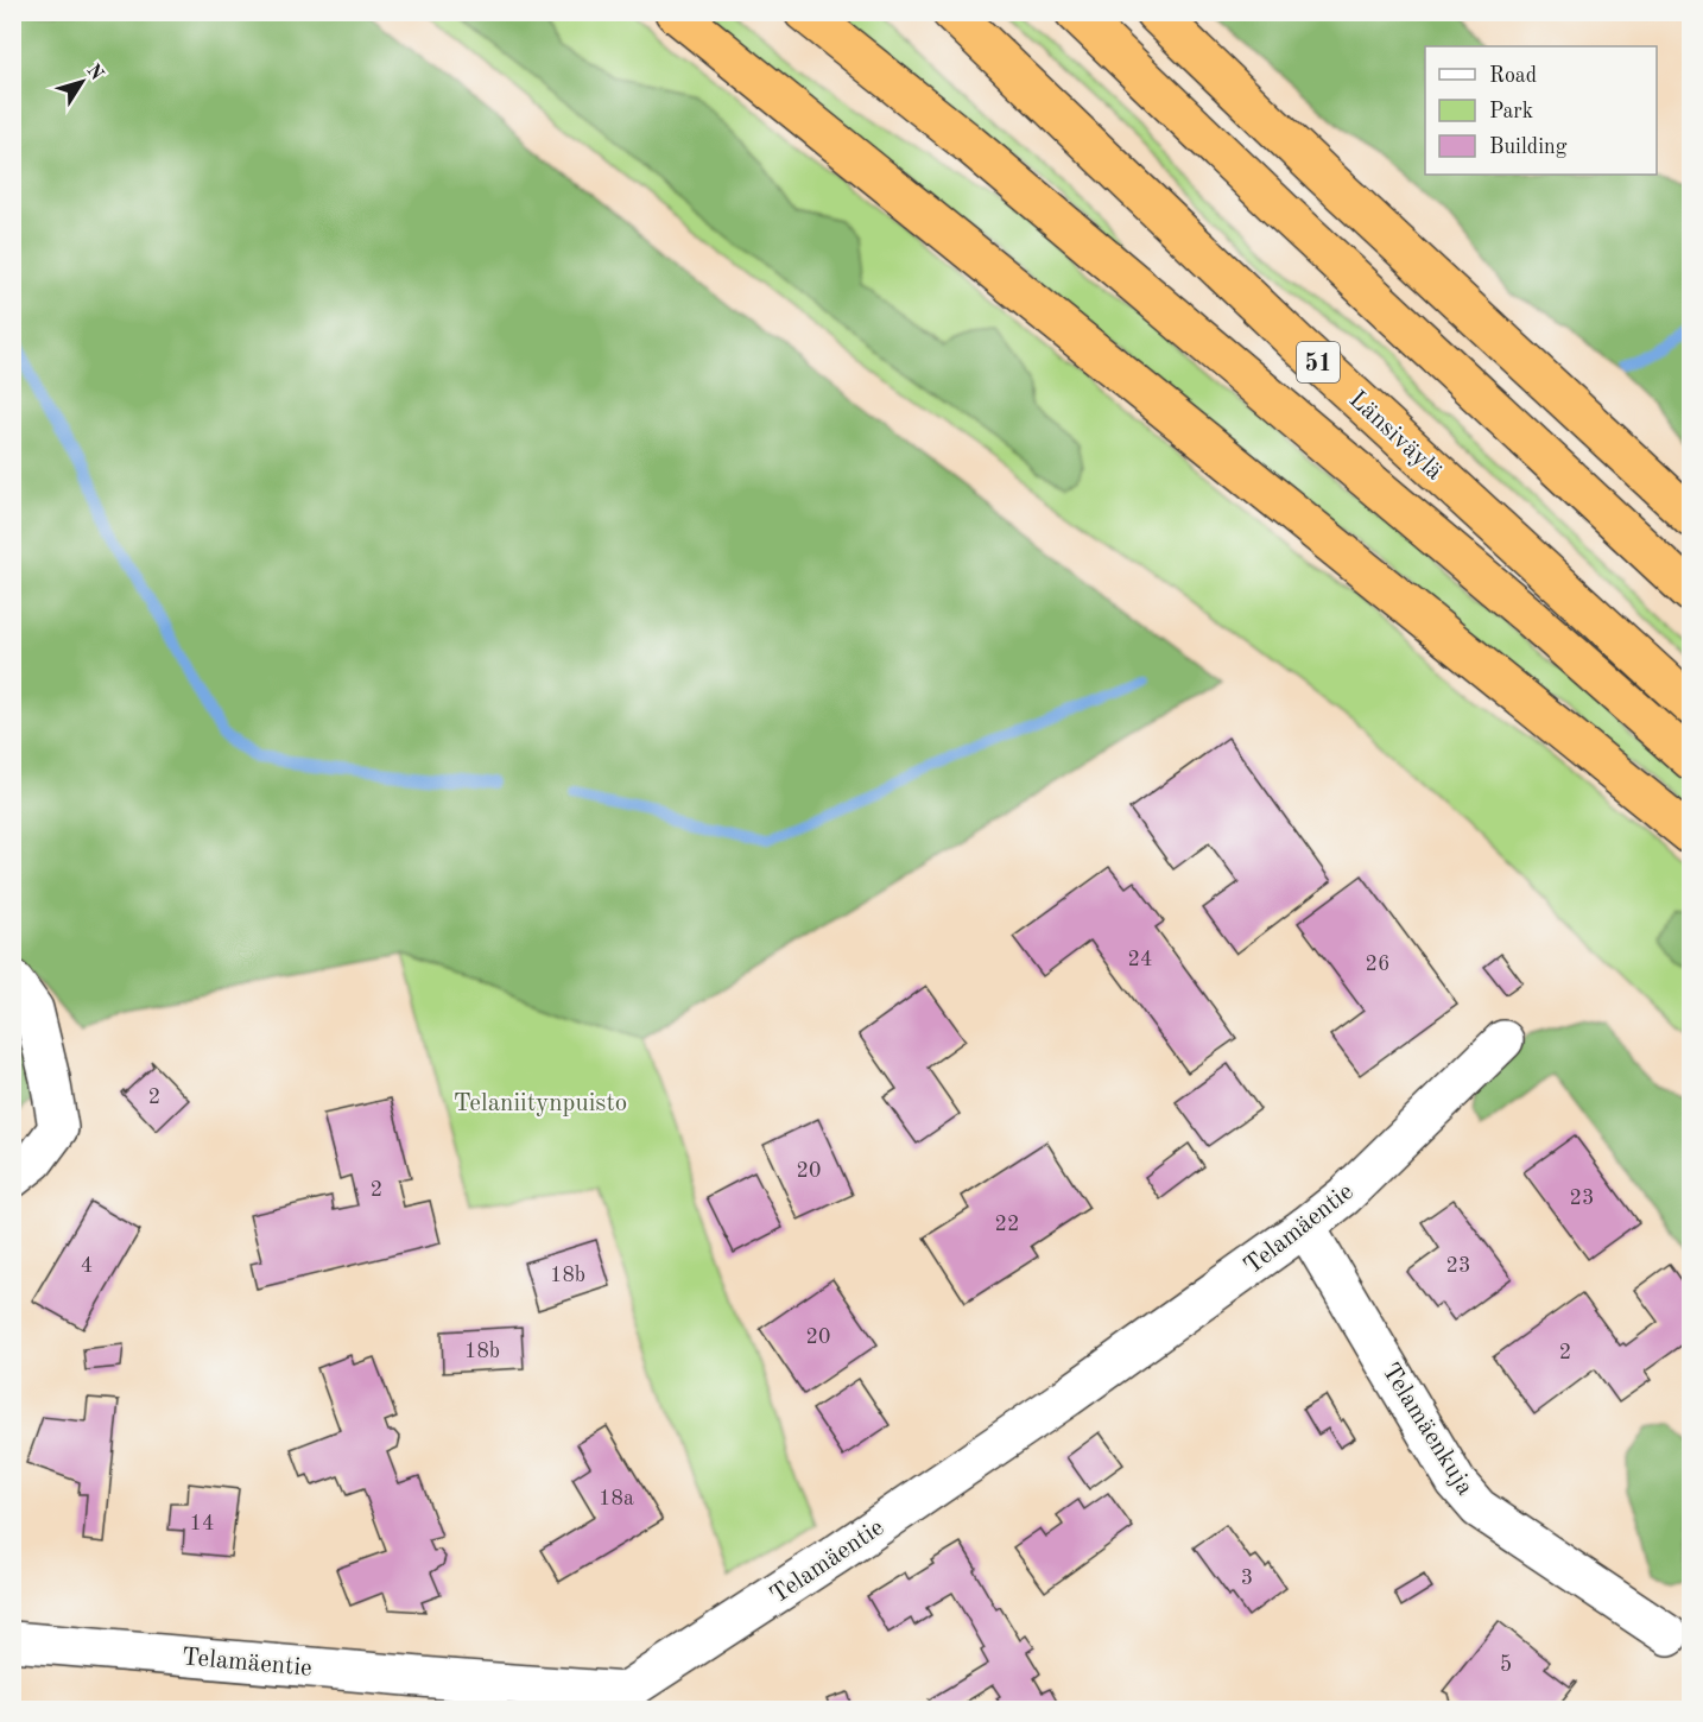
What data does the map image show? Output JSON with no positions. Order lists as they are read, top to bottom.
{
  "streets": {
    "highway": ["51", "Länsiväylä"],
    "street": ["Telamäentie", "Telamäenkuja"]
  },
  "crossings": [
    ["Telamäentie", "Telamäenkuja"]
  ],
  "parks": ["Telaniitynpuisto"],
  "house_numbers": [
    "24",
    "26",
    "2",
    "20",
    "2",
    "23",
    "22",
    "4",
    "23",
    "18b",
    "20",
    "18b",
    "2",
    "18a",
    "14",
    "3",
    "5"
  ],
  "legend": ["Road", "Park", "Building"],
  "north": "top right"
}
